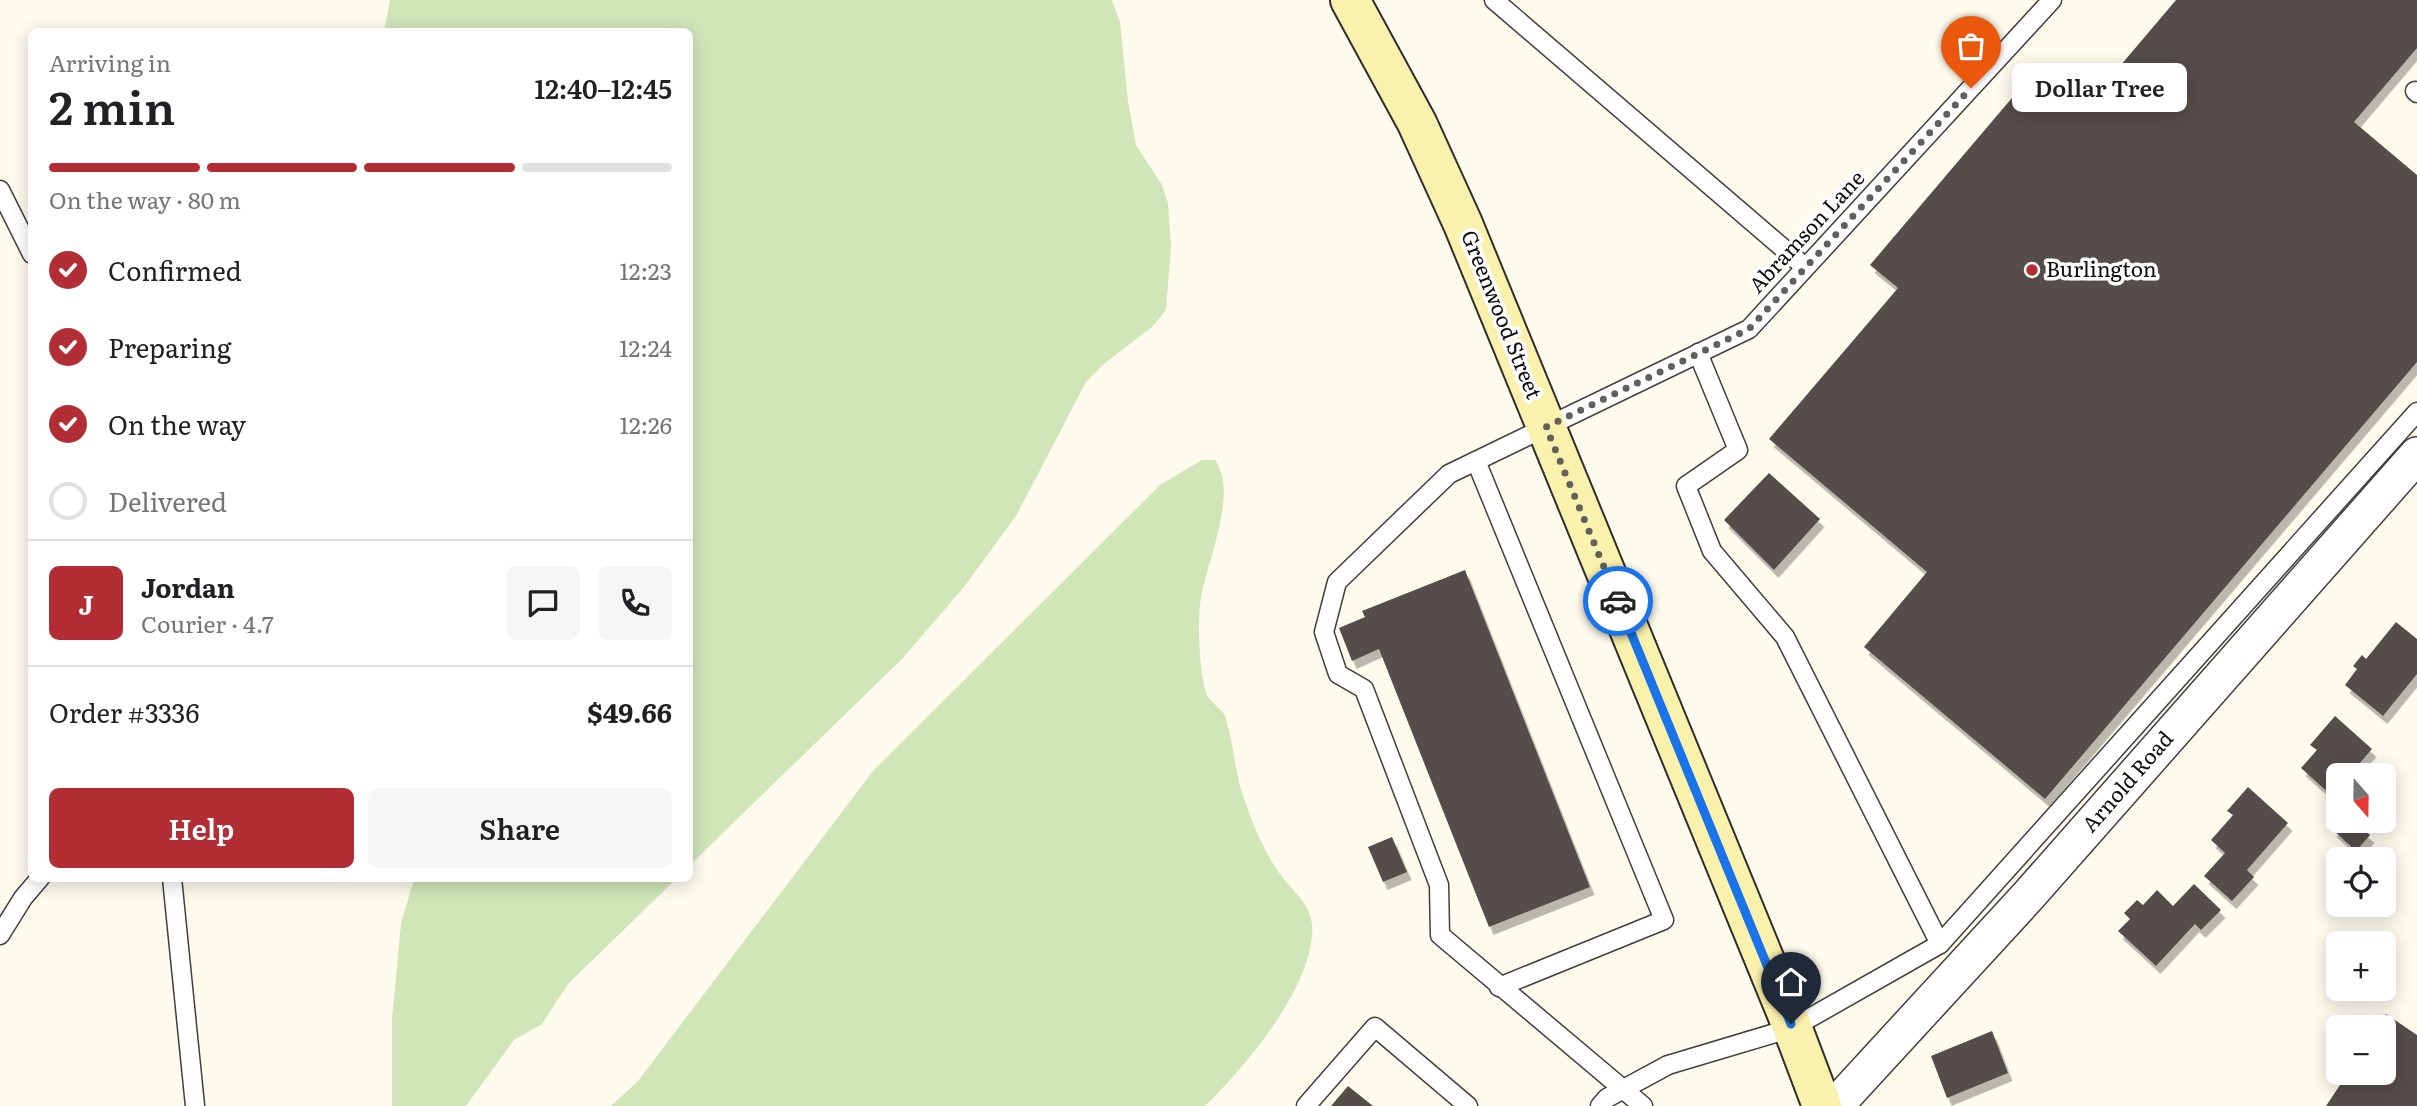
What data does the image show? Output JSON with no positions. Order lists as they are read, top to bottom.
{
  "streets": {
    "main road": ["Greenwood Street"],
    "street": ["Arnold Road"],
    "lane": ["Abramson Lane"]
  },
  "crossings": [
    ["Abramson Lane", "Greenwood Street"]
  ],
  "places": ["Dollar Tree", "Burlington"],
  "north": "bottom",
  "page": {
    "heading": ["2 min", "Arriving in", "12:40–12:45"],
    "panel": [
      "Jordan",
      "Courier · 4.7",
      "Order #3336",
      "$49.66"
    ],
    "bubble": "Dollar Tree",
    "bar": "On the way · 80 m",
    "list": [
      ["Confirmed", "12:23"],
      ["Preparing", "12:24"],
      ["On the way", "12:26"],
      "Delivered"
    ],
    "round": "J",
    "map_buttons": ["+", "−"],
    "buttons": ["Help", "Share"]
  }
}
